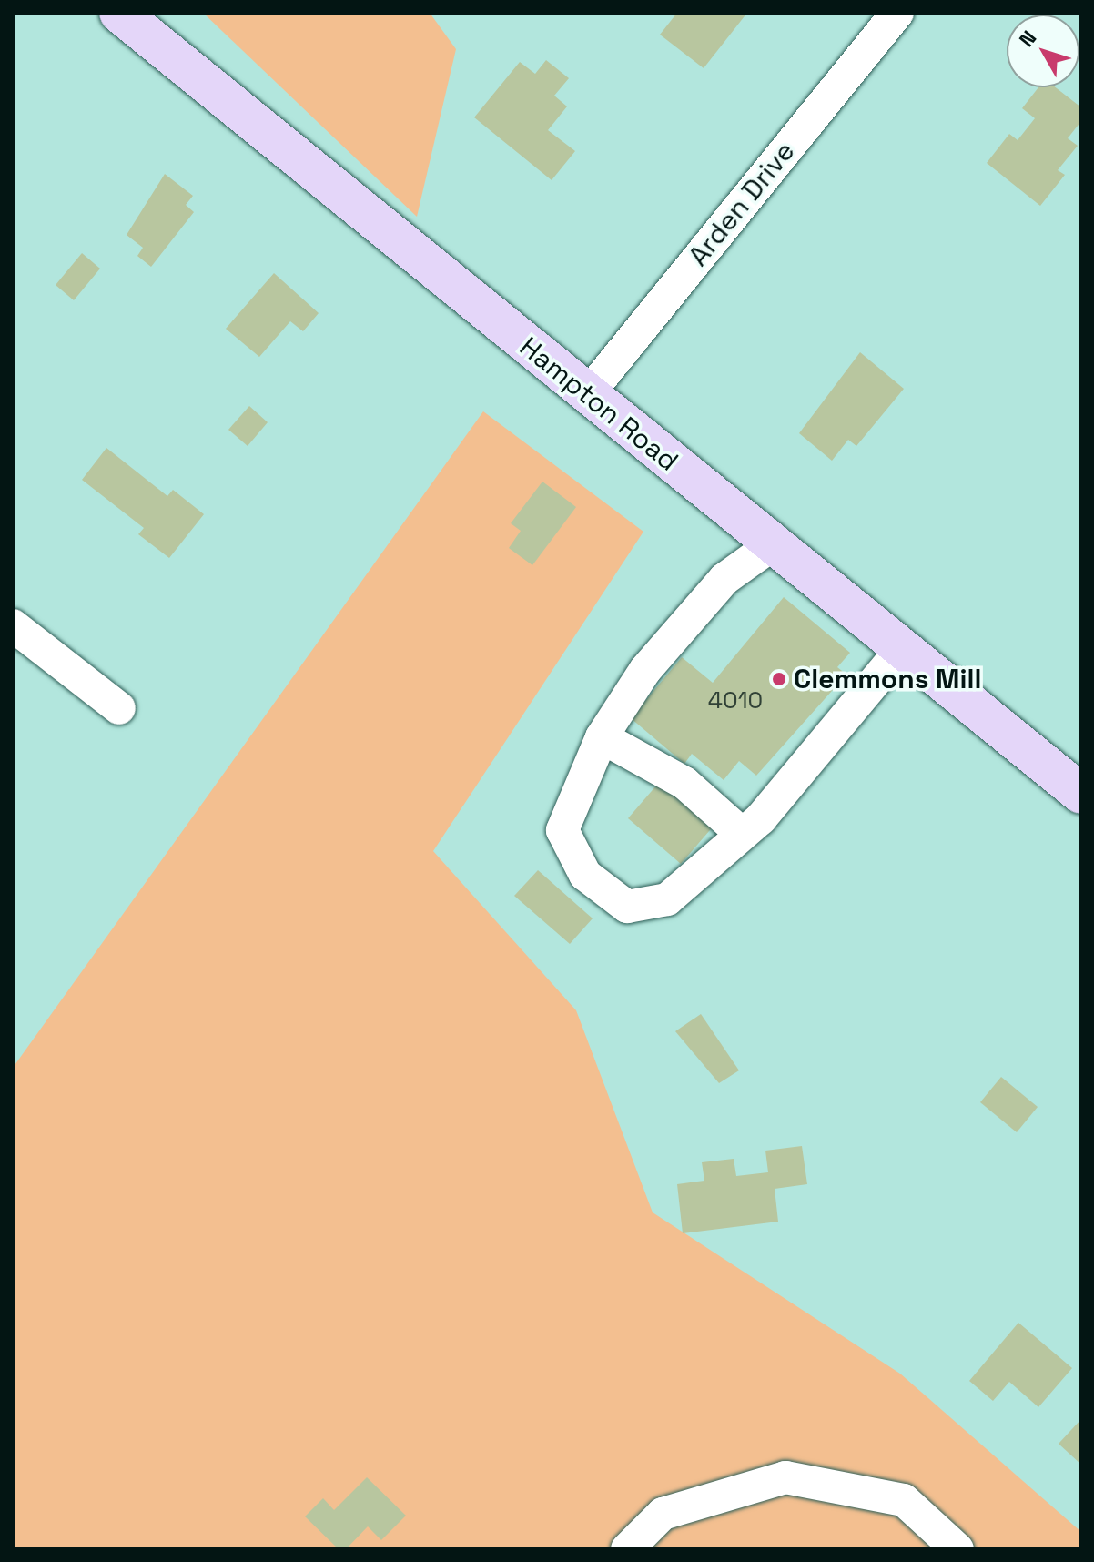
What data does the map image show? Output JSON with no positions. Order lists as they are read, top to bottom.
{
  "streets": {
    "main road": ["Hampton Road"],
    "street": ["Arden Drive"]
  },
  "crossings": [
    ["Arden Drive", "Hampton Road"]
  ],
  "places": ["Clemmons Mill"],
  "house_numbers": ["4010"],
  "north": "top left"
}
